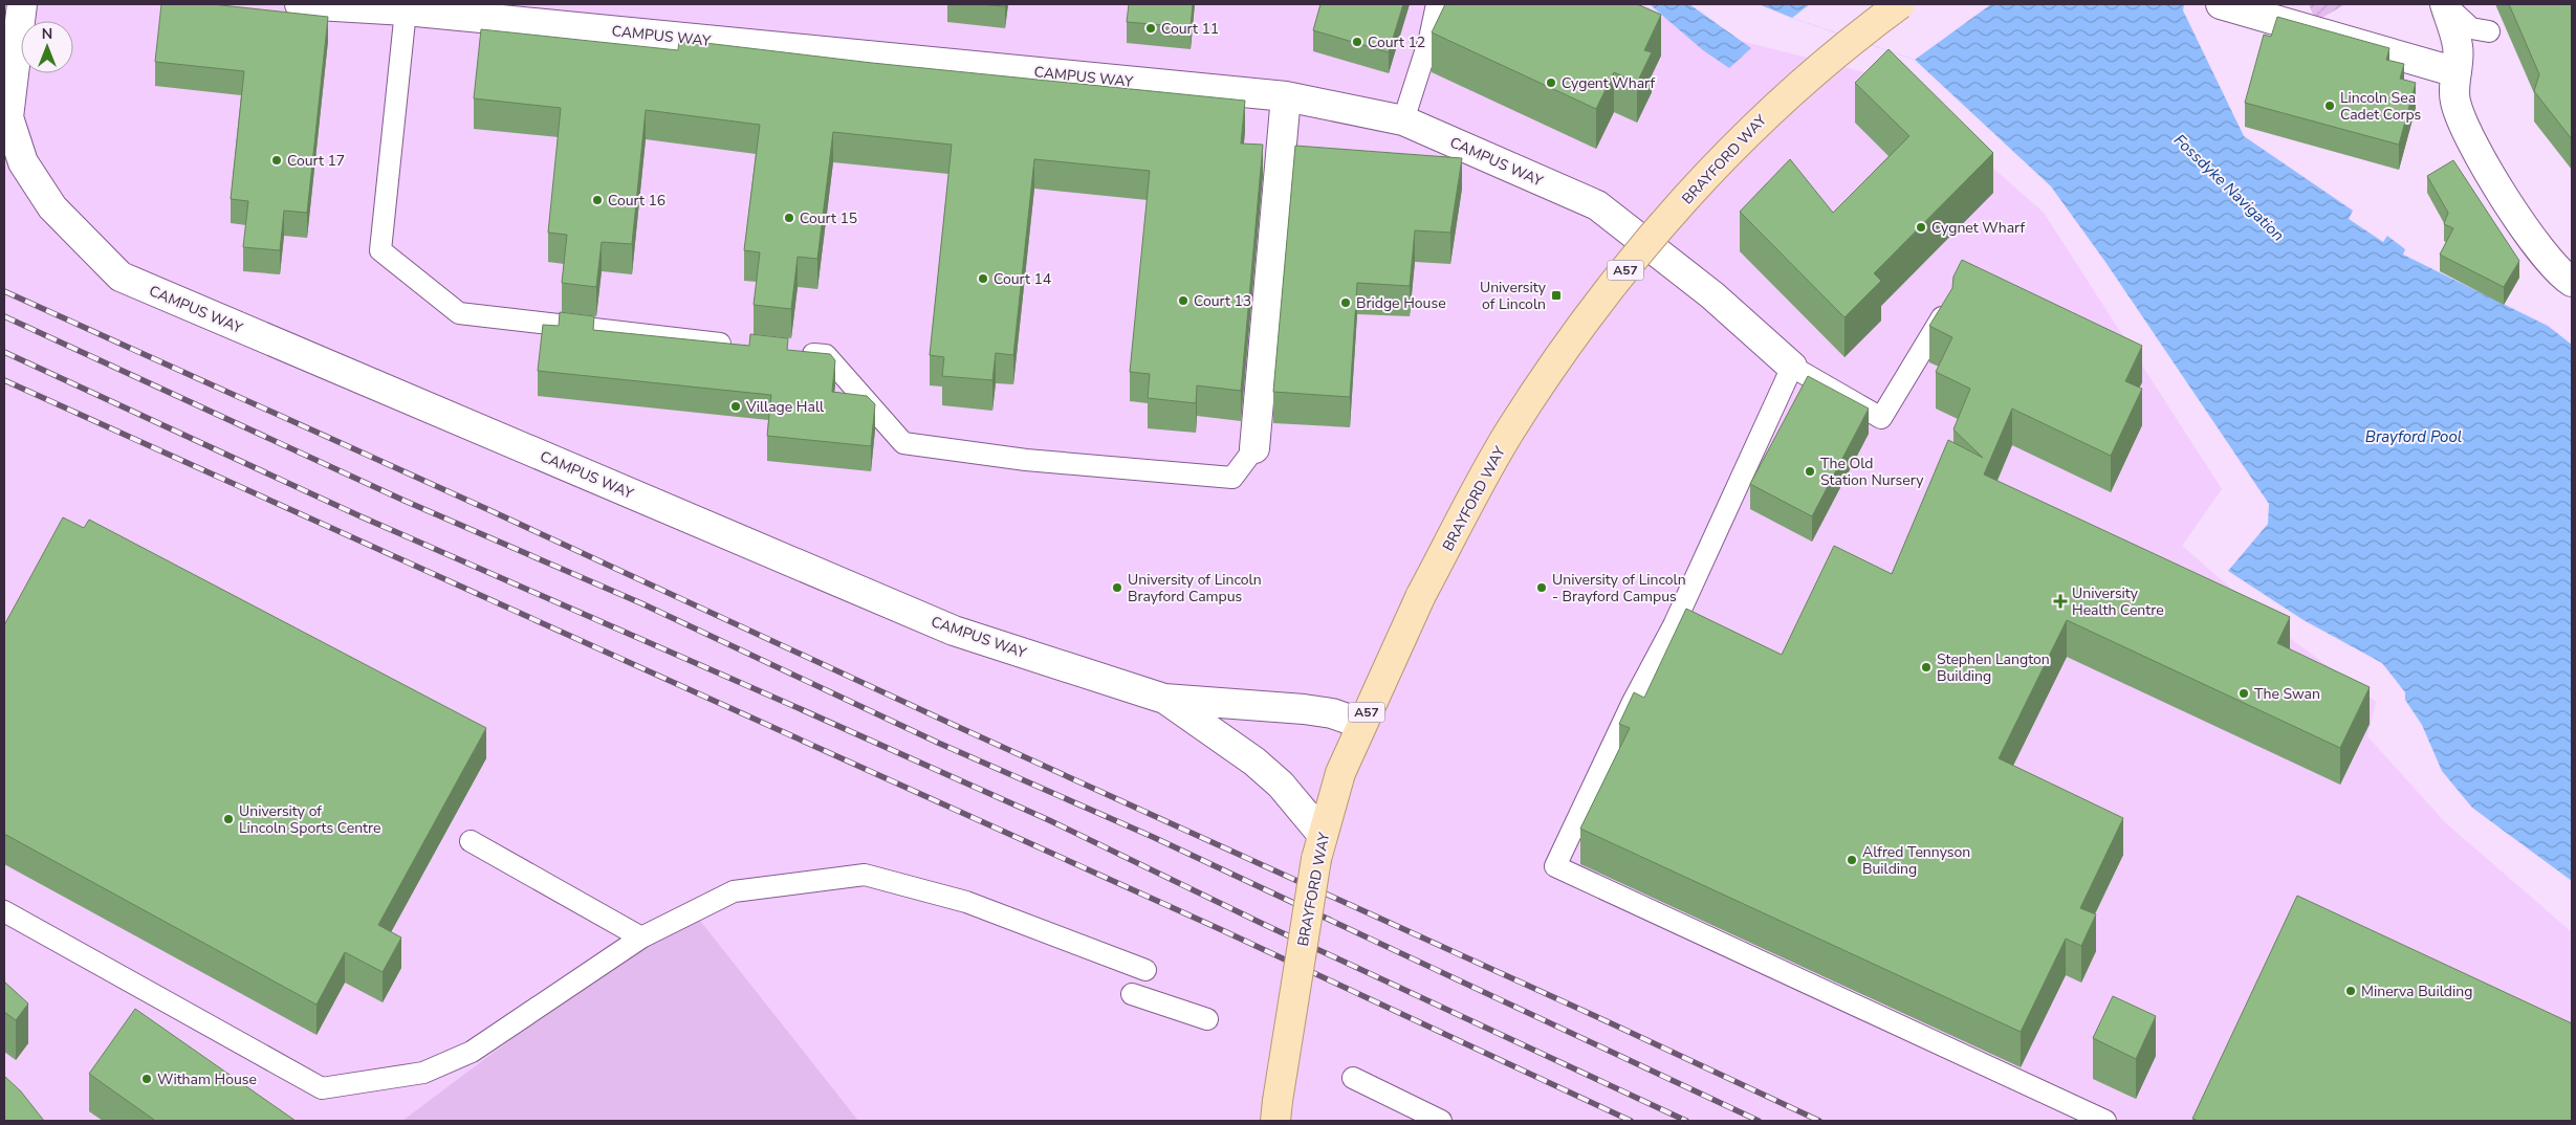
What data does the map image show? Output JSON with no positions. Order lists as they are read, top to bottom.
{
  "streets": {
    "main road": ["BRAYFORD WAY", "A57"],
    "street": ["CAMPUS WAY"]
  },
  "crossings": [
    ["CAMPUS WAY", "BRAYFORD WAY"]
  ],
  "water": ["Fossdyke Navigation", "Brayford Pool"],
  "places": {
    "other": [
      "Court 11",
      "Court 12",
      "Cygent Wharf",
      "Lincoln Sea Cadet Corps",
      "Court 17",
      "Court 16",
      "Court 15",
      "Cygnet Wharf",
      "Court 14",
      "Court 13",
      "Bridge House",
      "Village Hall",
      "The Old Station Nursery",
      "University of Lincoln Brayford Campus",
      "University of Lincoln - Brayford Campus",
      "Stephen Langton Building",
      "The Swan",
      "University of Lincoln Sports Centre",
      "Alfred Tennyson Building",
      "Minerva Building",
      "Witham House"
    ],
    "transit": ["University of Lincoln"],
    "health": ["University Health Centre"]
  },
  "north": "top"
}
